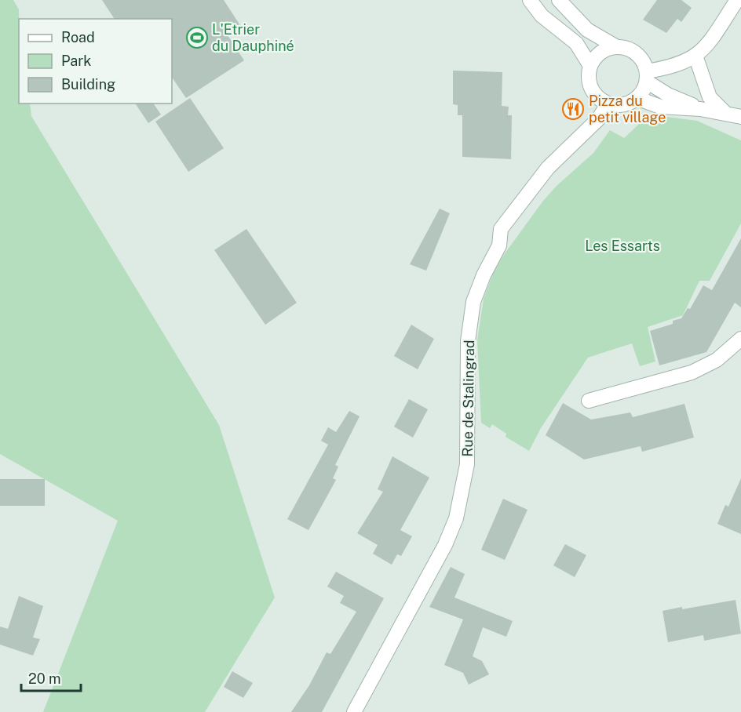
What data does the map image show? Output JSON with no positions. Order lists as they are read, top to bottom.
{
  "streets": {
    "street": ["Rue de Stalingrad"]
  },
  "parks": ["Les Essarts"],
  "places": {
    "sports": ["L'Etrier du Dauphiné"],
    "restaurant": ["Pizza du petit village"]
  },
  "legend": ["Road", "Park", "Building"],
  "scale_bar": "20 m"
}
